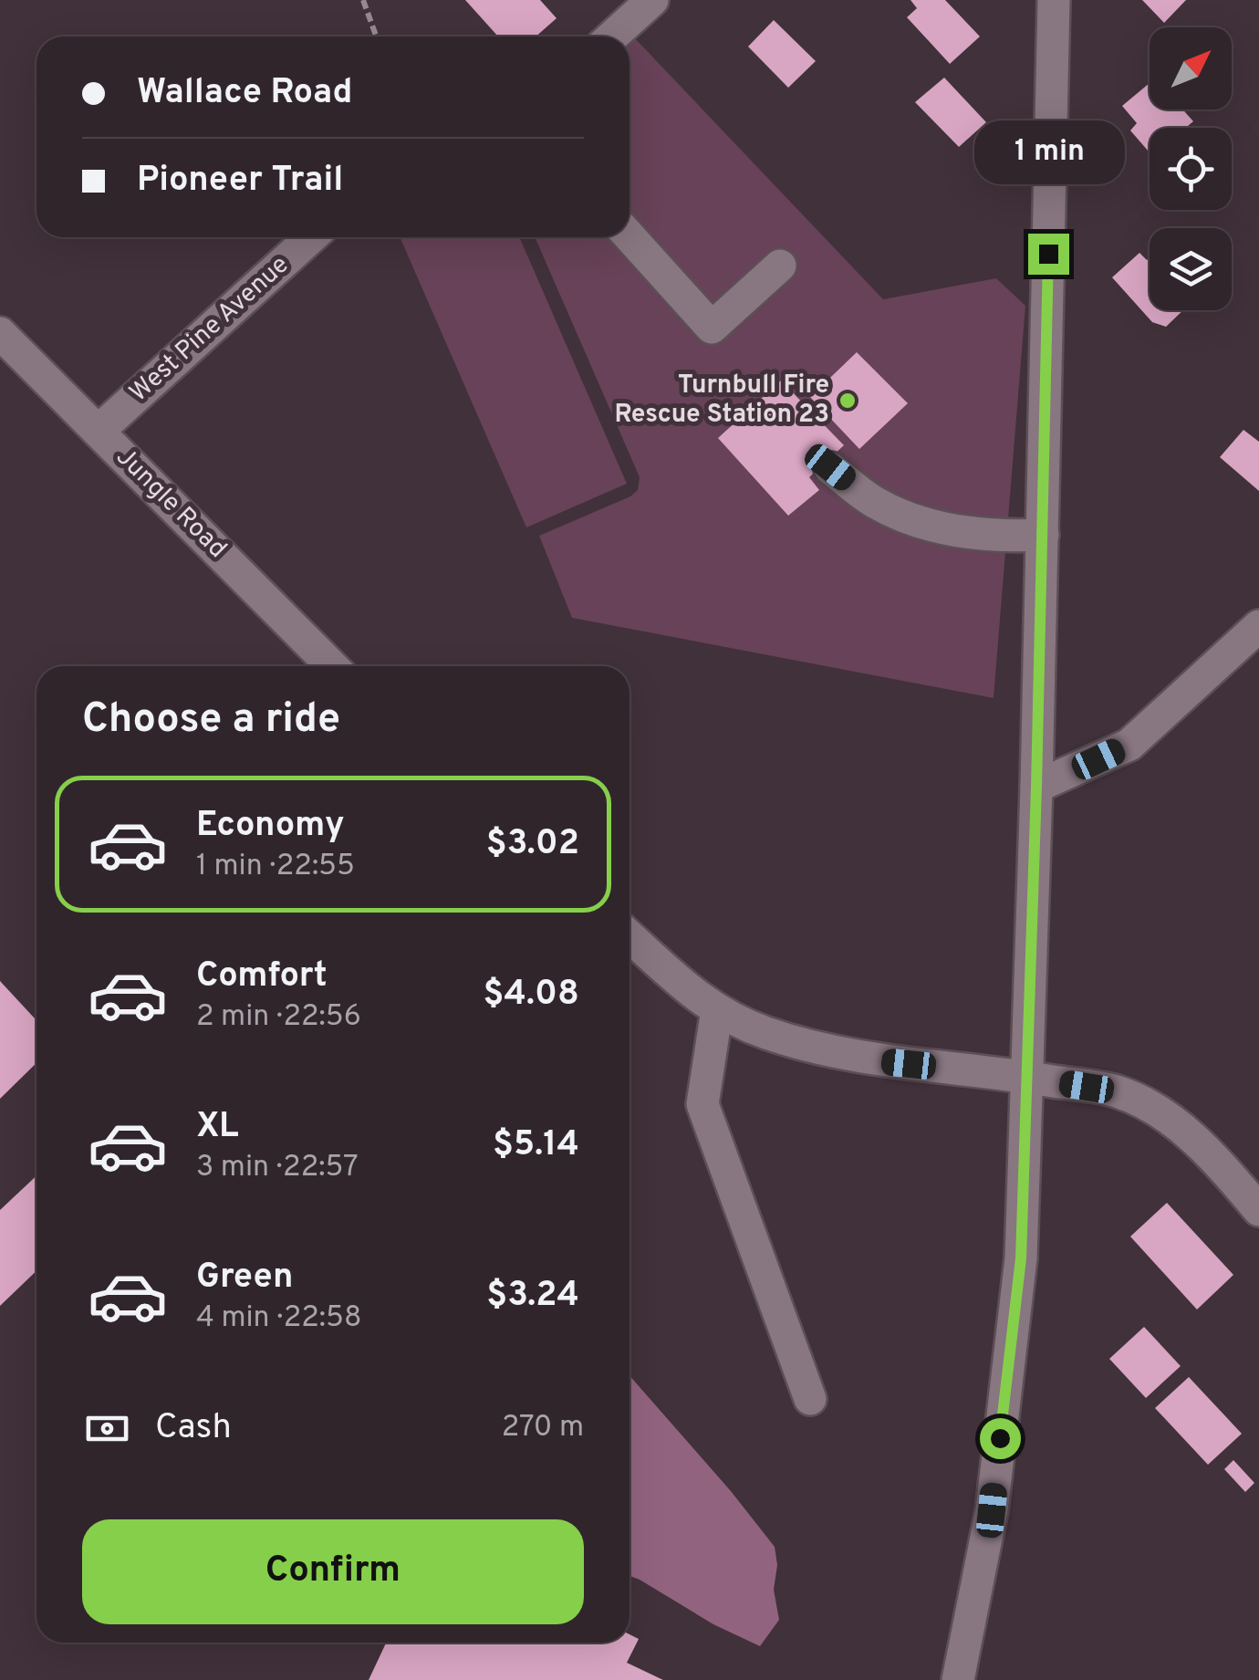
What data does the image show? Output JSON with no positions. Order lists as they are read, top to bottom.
{
  "streets": {
    "street": ["West Pine Avenue", "Jungle Road"]
  },
  "crossings": [
    ["West Pine Avenue", "Jungle Road"]
  ],
  "places": ["Turnbull Fire Rescue Station 23"],
  "north": "top right",
  "page": {
    "banner": ["Wallace Road", "Pioneer Trail"],
    "bubble": "1 min",
    "heading": "Choose a ride",
    "list": [
      {
        "name": "Economy",
        "note": "1 min · 22:55",
        "value": "$3.02"
      },
      {
        "name": "Comfort",
        "note": "2 min · 22:56",
        "value": "$4.08"
      },
      {
        "name": "XL",
        "note": "3 min · 22:57",
        "value": "$5.14"
      },
      {
        "name": "Green",
        "note": "4 min · 22:58",
        "value": "$3.24"
      }
    ],
    "pay": ["Cash", "270 m"],
    "buttons": "Confirm"
  }
}
